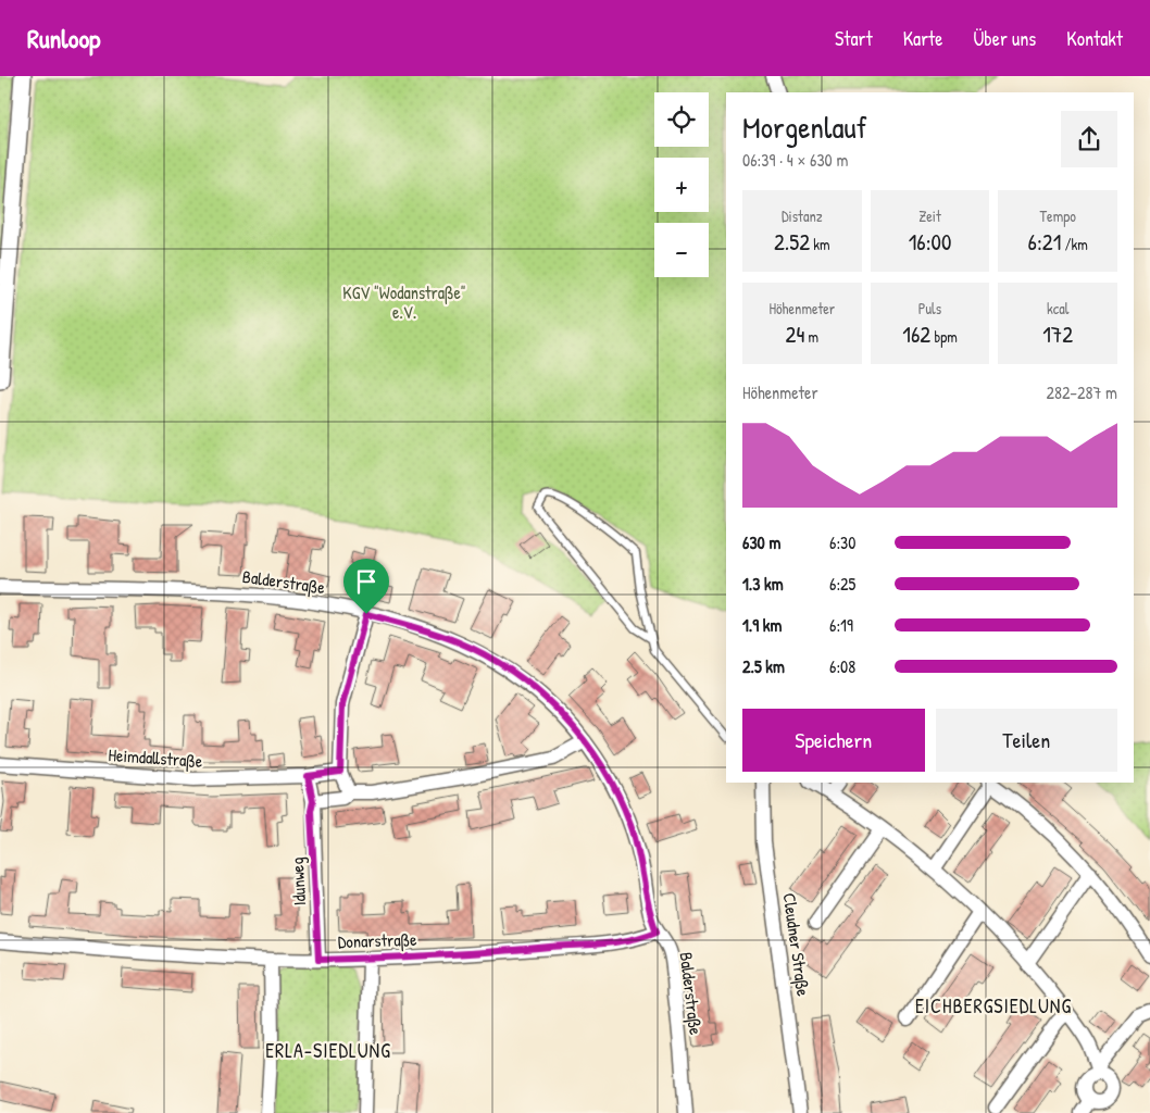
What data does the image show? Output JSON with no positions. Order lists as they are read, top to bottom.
{
  "streets": {
    "street": [
      "Balderstraße",
      "Heimdallstraße",
      "Idunweg",
      "Donarstraße",
      "Cleudner Straße"
    ]
  },
  "crossings": [
    ["Balderstraße", "Donarstraße"],
    ["Idunweg", "Donarstraße"]
  ],
  "districts": ["EICHBERGSIEDLUNG", "ERLA-SIEDLUNG"],
  "parks": ["KGV \"Wodanstraße\" e.V."],
  "page": {
    "header": "Runloop",
    "nav": [
      "Start",
      "Karte",
      "Über uns",
      "Kontakt"
    ],
    "map_buttons": ["+", "−"],
    "heading": ["Morgenlauf", "06:39 · 4 × 630 m"],
    "stats": [
      ["Distanz", "2.52 km"],
      ["Zeit", "16:00"],
      ["Tempo", "6:21 /km"],
      ["Höhenmeter", "24 m"],
      ["Puls", "162 bpm"],
      ["kcal", "172"]
    ],
    "chart": ["Höhenmeter", "282–287 m"],
    "list": [
      {
        "name": "630 m",
        "note": "6:30"
      },
      {
        "name": "1.3 km",
        "note": "6:25"
      },
      {
        "name": "1.9 km",
        "note": "6:19"
      },
      {
        "name": "2.5 km",
        "note": "6:08"
      }
    ],
    "buttons": ["Speichern", "Teilen"]
  }
}
